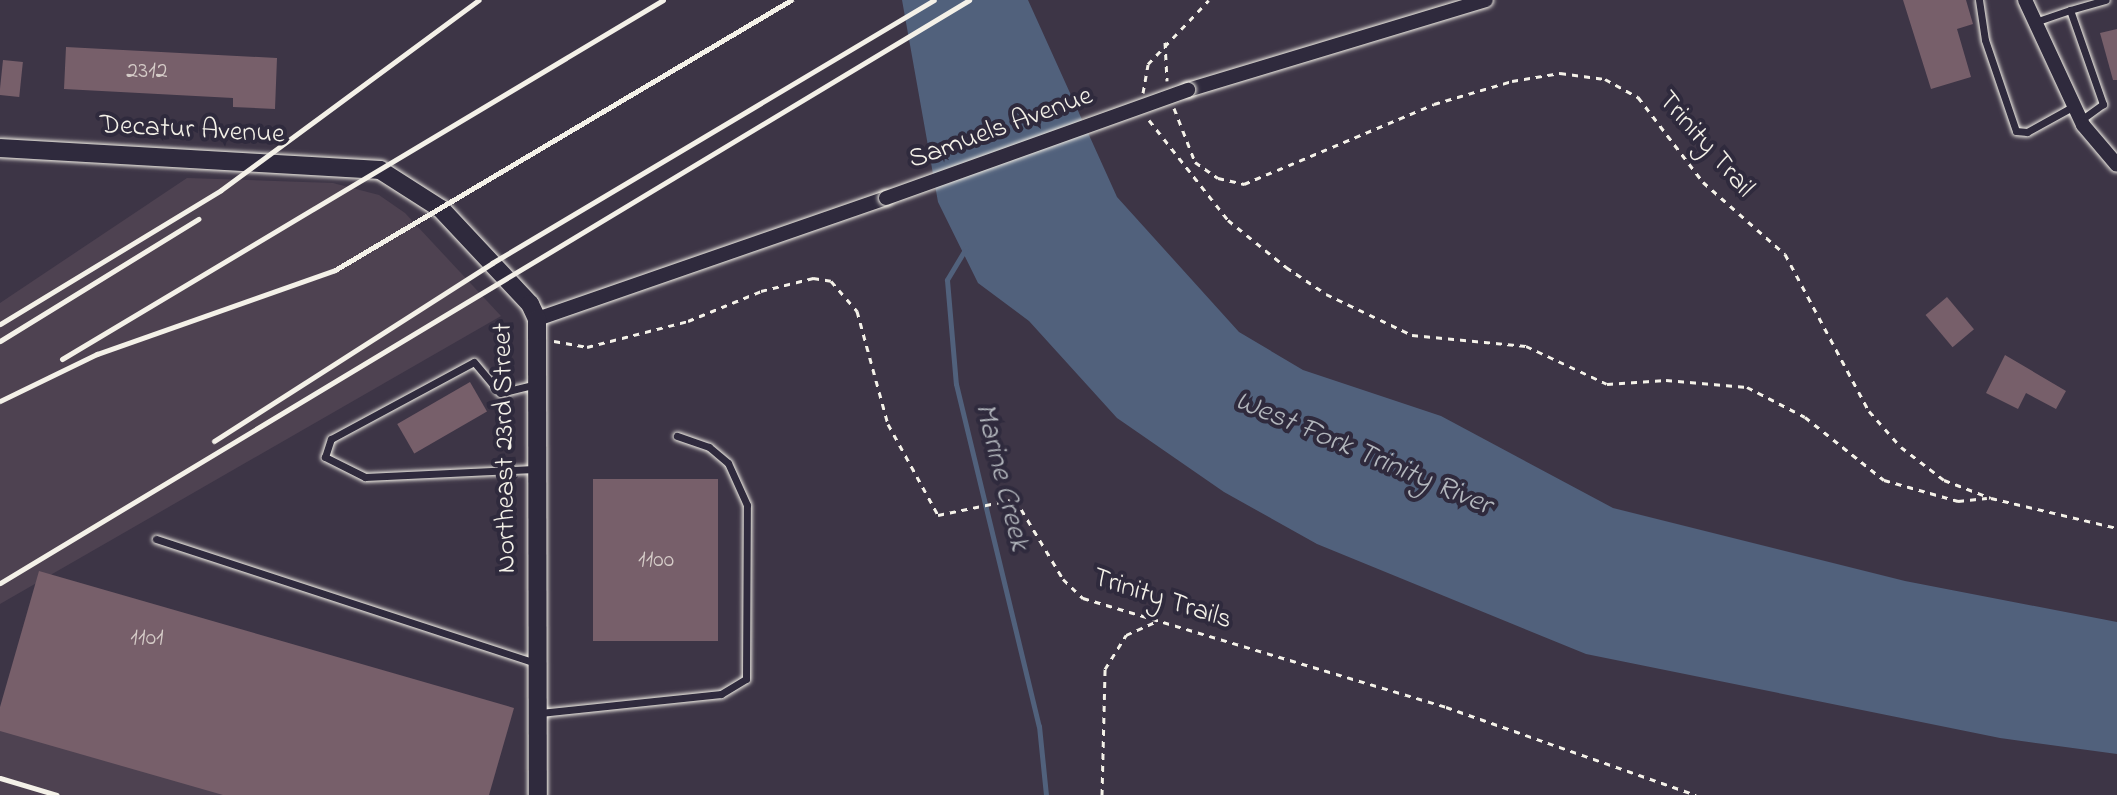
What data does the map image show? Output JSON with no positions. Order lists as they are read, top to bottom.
{
  "streets": {
    "main road": ["Decatur Avenue", "Northeast 23rd Street"],
    "street": ["Samuels Avenue"],
    "path": ["Trinity Trail", "Trinity Trails"]
  },
  "crossings": [
    ["Samuels Avenue", "Northeast 23rd Street"],
    ["Samuels Avenue", "Trinity Trails"],
    ["Decatur Avenue", "Northeast 23rd Street"],
    ["Northeast 23rd Street", "Trinity Trails"]
  ],
  "water": ["West Fork Trinity River", "Marine Creek"],
  "house_numbers": ["2312", "1100", "1101"]
}
